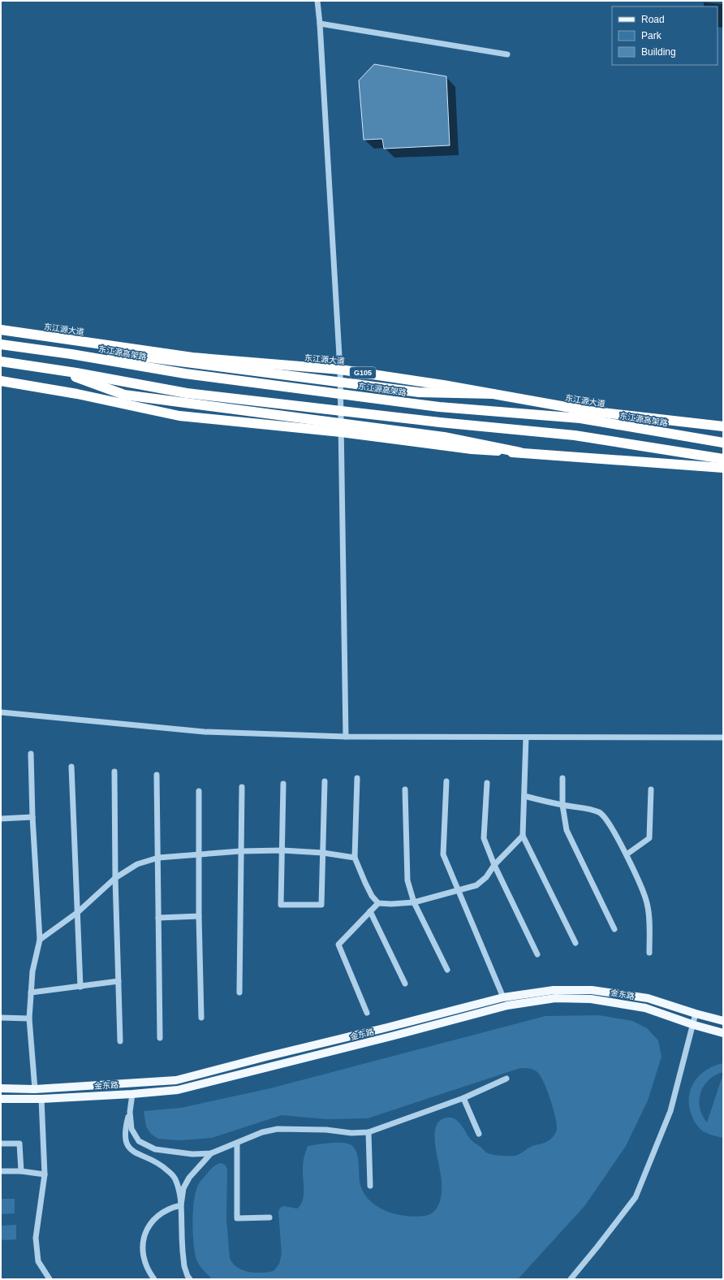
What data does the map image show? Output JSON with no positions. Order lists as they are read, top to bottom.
{
  "streets": {
    "highway": ["东江源大道", "东江源高架路", "G105"],
    "main road": ["金东路"]
  },
  "legend": ["Road", "Park", "Building"]
}
